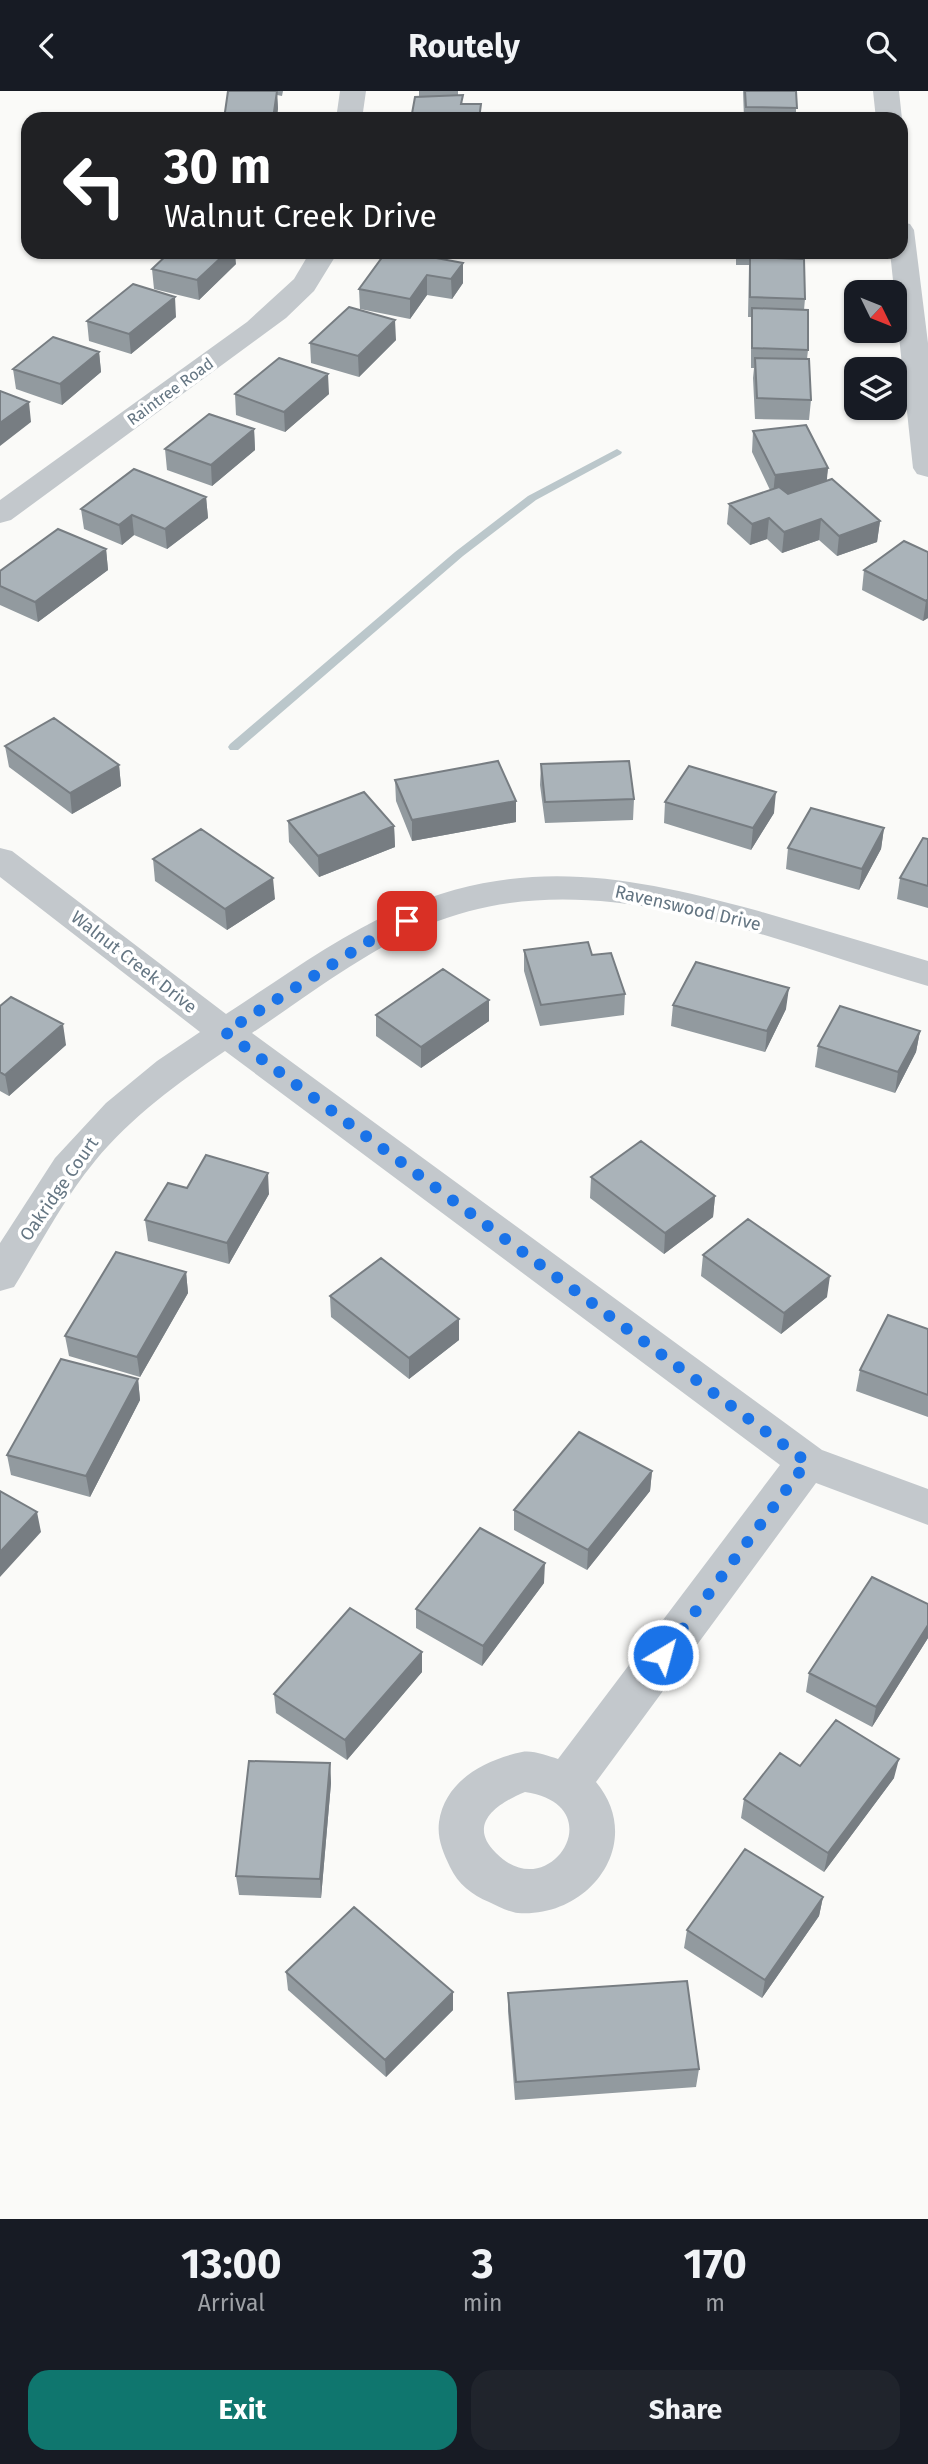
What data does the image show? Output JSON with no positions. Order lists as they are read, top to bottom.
{
  "streets": {
    "street": [
      "Raintree Road",
      "Ravenswood Drive",
      "Walnut Creek Drive",
      "Oakridge Court"
    ]
  },
  "crossings": [
    ["Ravenswood Drive", "Walnut Creek Drive"],
    ["Ravenswood Drive", "Oakridge Court"],
    ["Walnut Creek Drive", "Oakridge Court"]
  ],
  "north": "bottom right",
  "page": {
    "header": "Routely",
    "turn": ["30 m", "Walnut Creek Drive"],
    "eta": [
      "13:00",
      "Arrival",
      "3",
      "min",
      "170",
      "m"
    ],
    "buttons": ["Exit", "Share"]
  }
}
